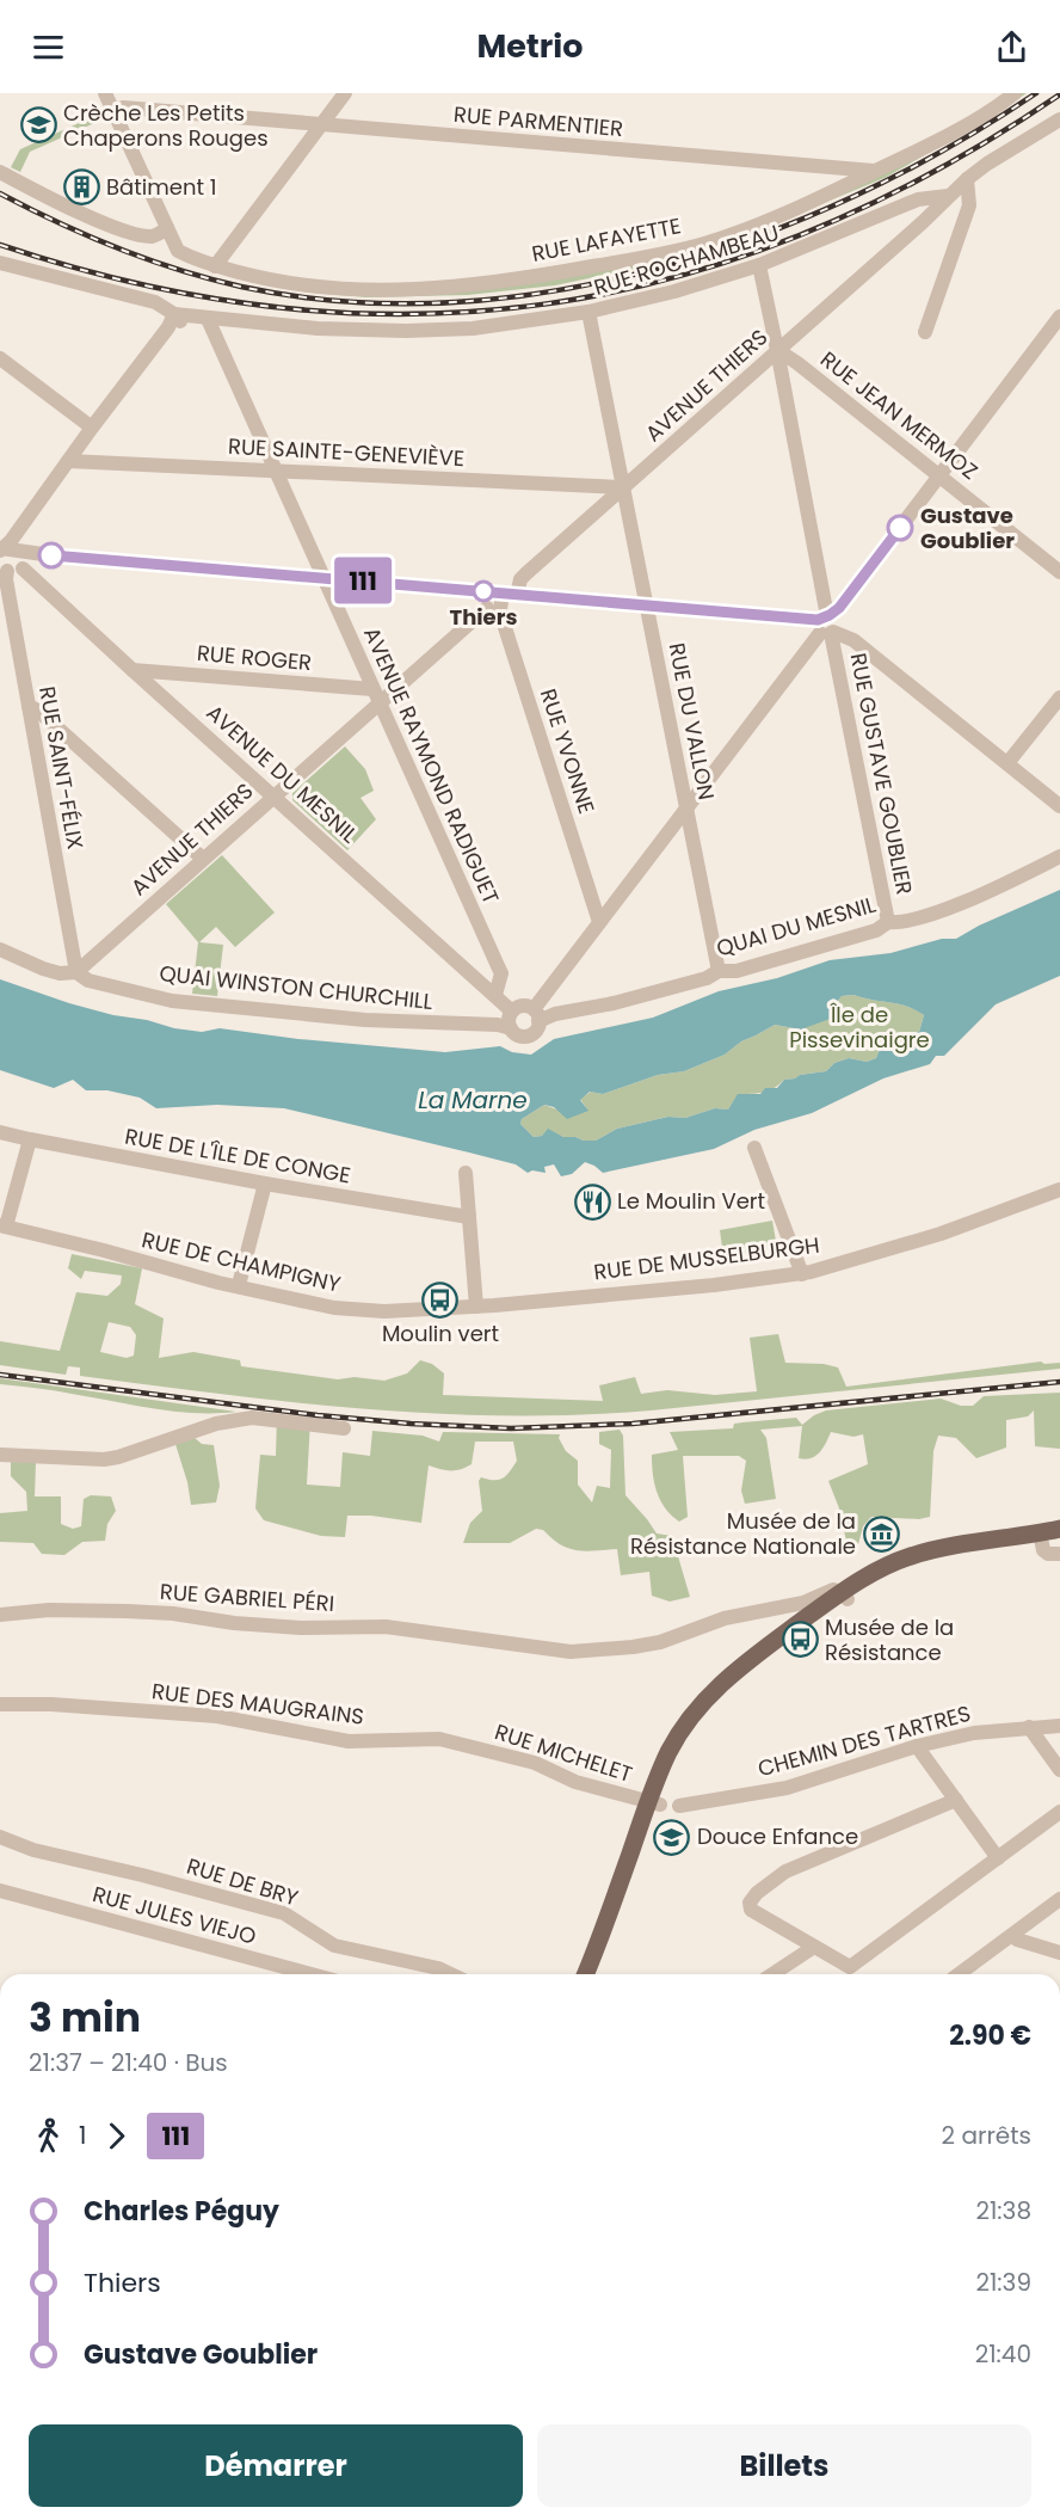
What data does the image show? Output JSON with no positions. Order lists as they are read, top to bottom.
{
  "streets": {
    "street": [
      "RUE PARMENTIER",
      "RUE LAFAYETTE",
      "RUE ROCHAMBEAU",
      "AVENUE THIERS",
      "RUE JEAN MERMOZ",
      "RUE SAINTE-GENEVIÈVE",
      "RUE ROGER",
      "RUE DU VALLON",
      "RUE YVONNE",
      "AVENUE RAYMOND RADIGUET",
      "RUE SAINT-FÉLIX",
      "AVENUE DU MESNIL",
      "RUE GUSTAVE GOUBLIER",
      "QUAI DU MESNIL",
      "QUAI WINSTON CHURCHILL",
      "RUE DE L'ÎLE DE CONGE",
      "RUE DE MUSSELBURGH",
      "RUE DE CHAMPIGNY",
      "RUE GABRIEL PÉRI",
      "RUE DES MAUGRAINS",
      "CHEMIN DES TARTRES",
      "RUE MICHELET",
      "RUE DE BRY",
      "RUE JULES VIEJO"
    ]
  },
  "crossings": [
    ["RUE PARMENTIER", "RUE LAFAYETTE"],
    ["RUE ROCHAMBEAU", "RUE DU VALLON"],
    ["RUE ROCHAMBEAU", "AVENUE RAYMOND RADIGUET"],
    ["RUE ROCHAMBEAU", "RUE GUSTAVE GOUBLIER"],
    ["AVENUE THIERS", "RUE JEAN MERMOZ"],
    ["AVENUE THIERS", "RUE SAINTE-GENEVIÈVE"],
    ["AVENUE THIERS", "RUE ROGER"],
    ["AVENUE THIERS", "RUE DU VALLON"],
    ["AVENUE THIERS", "RUE YVONNE"],
    ["AVENUE THIERS", "AVENUE RAYMOND RADIGUET"],
    ["AVENUE THIERS", "RUE SAINT-FÉLIX"],
    ["AVENUE THIERS", "AVENUE DU MESNIL"],
    ["AVENUE THIERS", "RUE GUSTAVE GOUBLIER"],
    ["AVENUE THIERS", "QUAI WINSTON CHURCHILL"],
    ["RUE JEAN MERMOZ", "RUE GUSTAVE GOUBLIER"],
    ["RUE SAINTE-GENEVIÈVE", "RUE DU VALLON"],
    ["RUE SAINTE-GENEVIÈVE", "AVENUE RAYMOND RADIGUET"],
    ["RUE ROGER", "AVENUE RAYMOND RADIGUET"],
    ["RUE ROGER", "AVENUE DU MESNIL"],
    ["RUE DU VALLON", "QUAI DU MESNIL"],
    ["AVENUE RAYMOND RADIGUET", "AVENUE DU MESNIL"],
    ["RUE SAINT-FÉLIX", "QUAI WINSTON CHURCHILL"],
    ["AVENUE DU MESNIL", "QUAI DU MESNIL"],
    ["AVENUE DU MESNIL", "QUAI WINSTON CHURCHILL"],
    ["RUE GUSTAVE GOUBLIER", "QUAI DU MESNIL"],
    ["QUAI DU MESNIL", "QUAI WINSTON CHURCHILL"],
    ["RUE DE MUSSELBURGH", "RUE DE CHAMPIGNY"],
    ["RUE DES MAUGRAINS", "RUE MICHELET"]
  ],
  "water": ["La Marne"],
  "parks": ["Île de Pissevinaigre"],
  "places": {
    "school or university": ["Crèche Les Petits Chaperons Rouges", "Douce Enfance"],
    "building": ["Bâtiment 1"],
    "other": ["Gustave Goublier", "Thiers"],
    "restaurant": ["Le Moulin Vert"],
    "bus stop": ["Moulin vert", "Musée de la Résistance"],
    "museum": ["Musée de la Résistance Nationale"]
  },
  "lines": ["bus line 111"],
  "page": {
    "header": "Metrio",
    "on_map": "111",
    "heading": ["3 min", "21:37 – 21:40 · Bus", "2.90 €"],
    "legs": ["1", "111", "2 arrêts"],
    "list": [
      {
        "name": "Charles Péguy",
        "value": "21:38"
      },
      {
        "name": "Thiers",
        "value": "21:39"
      },
      {
        "name": "Gustave Goublier",
        "value": "21:40"
      }
    ],
    "buttons": ["Démarrer", "Billets"]
  }
}
